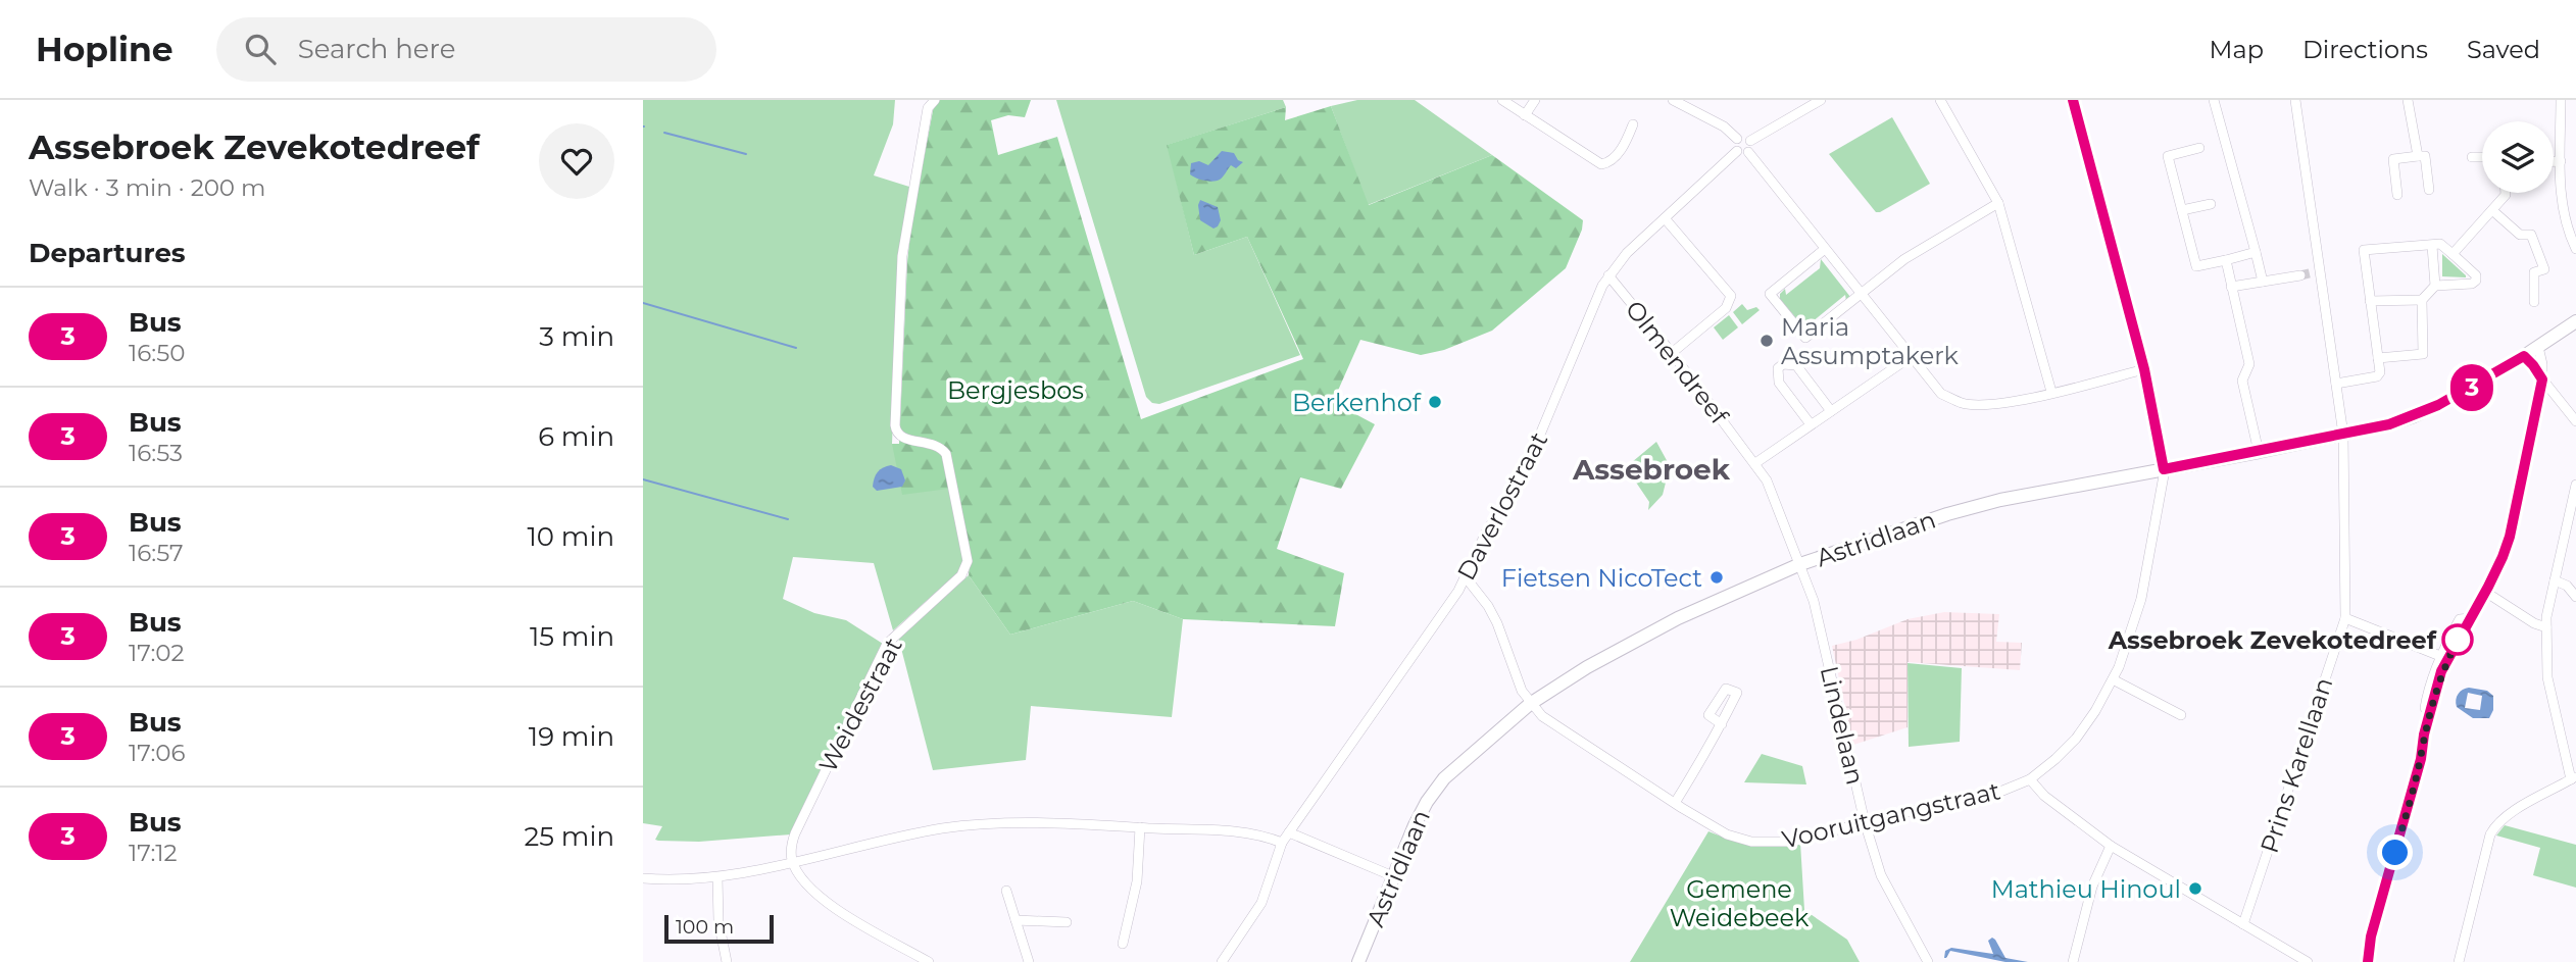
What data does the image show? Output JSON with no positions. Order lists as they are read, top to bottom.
{
  "streets": {
    "main road": ["Astridlaan"],
    "street": [
      "Olmendreef",
      "Daverlostraat",
      "Weidestraat",
      "Lindelaan",
      "Prins Karellaan",
      "Vooruitgangstraat"
    ]
  },
  "crossings": [
    ["Olmendreef", "Daverlostraat"],
    ["Olmendreef", "Astridlaan"],
    ["Olmendreef", "Lindelaan"],
    ["Astridlaan", "Lindelaan"],
    ["Astridlaan", "Prins Karellaan"],
    ["Astridlaan", "Vooruitgangstraat"],
    ["Lindelaan", "Vooruitgangstraat"]
  ],
  "districts": ["Assebroek"],
  "parks": ["Bergjesbos", "Gemene Weidebeek"],
  "places": [
    "Maria Assumptakerk",
    "Berkenhof",
    "Fietsen NicoTect",
    "Assebroek Zevekotedreef",
    "Mathieu Hinoul"
  ],
  "lines": ["bus line 3"],
  "scale_bar": "100 m",
  "page": {
    "header": "Hopline",
    "search": "Search here",
    "nav": ["Map", "Directions", "Saved"],
    "heading": [
      ["Assebroek Zevekotedreef", "Walk · 3 min · 200 m"],
      "Departures"
    ],
    "on_map": "3",
    "list": [
      {
        "mark": "3",
        "name": "Bus",
        "note": "16:50",
        "value": "3 min"
      },
      {
        "mark": "3",
        "name": "Bus",
        "note": "16:53",
        "value": "6 min"
      },
      {
        "mark": "3",
        "name": "Bus",
        "note": "16:57",
        "value": "10 min"
      },
      {
        "mark": "3",
        "name": "Bus",
        "note": "17:02",
        "value": "15 min"
      },
      {
        "mark": "3",
        "name": "Bus",
        "note": "17:06",
        "value": "19 min"
      },
      {
        "mark": "3",
        "name": "Bus",
        "note": "17:12",
        "value": "25 min"
      }
    ],
    "scale": "100 m"
  }
}
